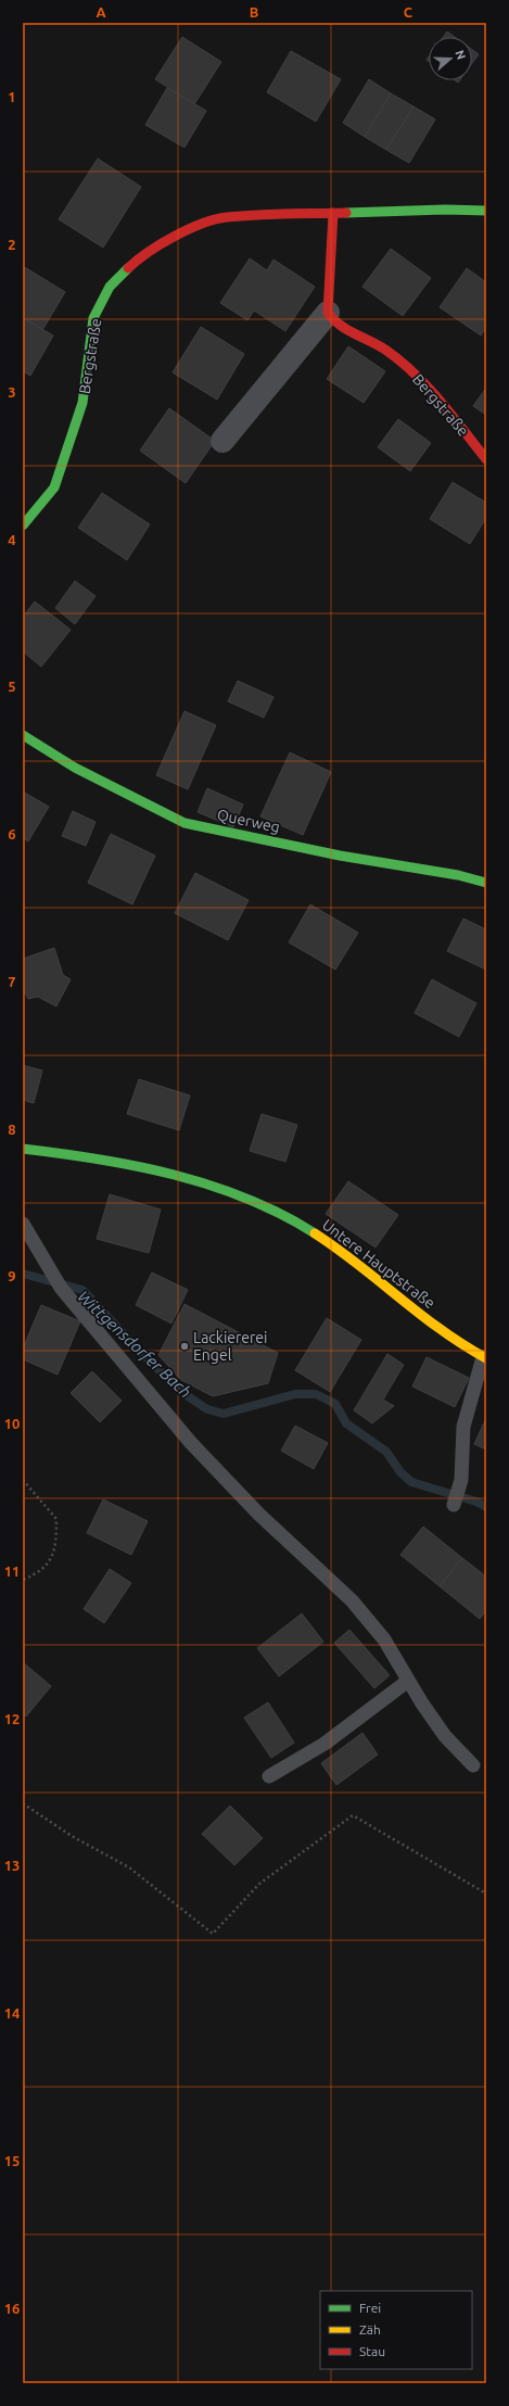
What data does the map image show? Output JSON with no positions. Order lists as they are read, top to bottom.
{
  "streets": {
    "street": ["Bergstraße", "Querweg", "Untere Hauptstraße"]
  },
  "water": ["Wittgensdorfer Bach"],
  "places": ["Lackiererei Engel"],
  "legend": ["Frei", "Zäh", "Stau"],
  "north": "right",
  "grid": {
    "columns": ["A", "B", "C"],
    "rows": [
      "1",
      "2",
      "3",
      "4",
      "5",
      "6",
      "7",
      "8",
      "9",
      "10",
      "11",
      "12",
      "13",
      "14",
      "15",
      "16"
    ]
  }
}
